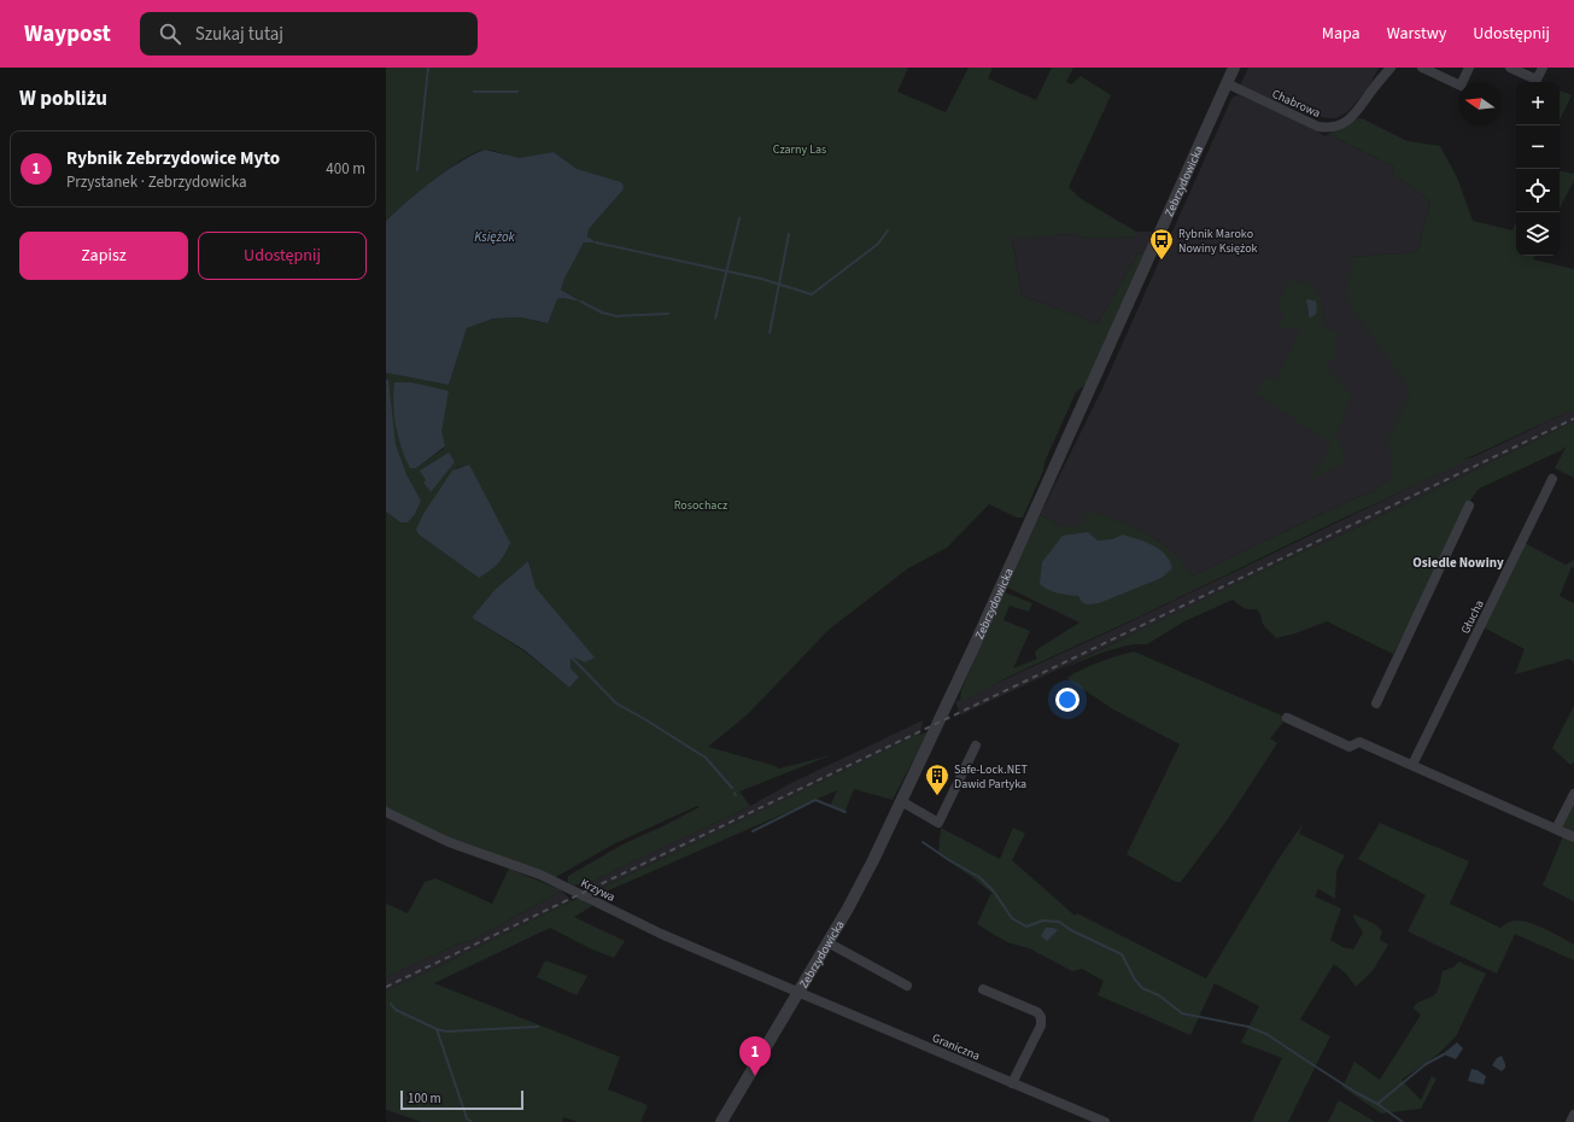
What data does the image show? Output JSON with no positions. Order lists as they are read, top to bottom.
{
  "streets": {
    "street": [
      "Chabrowa",
      "Zebrzydowicka",
      "Głucha",
      "Krzywa",
      "Graniczna"
    ]
  },
  "crossings": [
    ["Chabrowa", "Zebrzydowicka"],
    ["Zebrzydowicka", "Krzywa"],
    ["Zebrzydowicka", "Graniczna"],
    ["Krzywa", "Graniczna"]
  ],
  "districts": ["Osiedle Nowiny"],
  "water": ["Księżok"],
  "parks": ["Czarny Las", "Rosochacz"],
  "places": {
    "bus stop": ["Rybnik Maroko Nowiny Księżok"],
    "building": ["Safe-Lock.NET Dawid Partyka"]
  },
  "scale_bar": "100 m",
  "north": "left",
  "page": {
    "header": "Waypost",
    "search": "Szukaj tutaj",
    "nav": ["Mapa", "Warstwy", "Udostępnij"],
    "heading": "W pobliżu",
    "map_buttons": ["+", "−"],
    "list": [
      {
        "mark": "1",
        "name": "Rybnik Zebrzydowice Myto",
        "note": "Przystanek · Zebrzydowicka",
        "value": "400 m"
      }
    ],
    "buttons": ["Zapisz", "Udostępnij"],
    "pins": "1",
    "scale": "100 m"
  }
}
